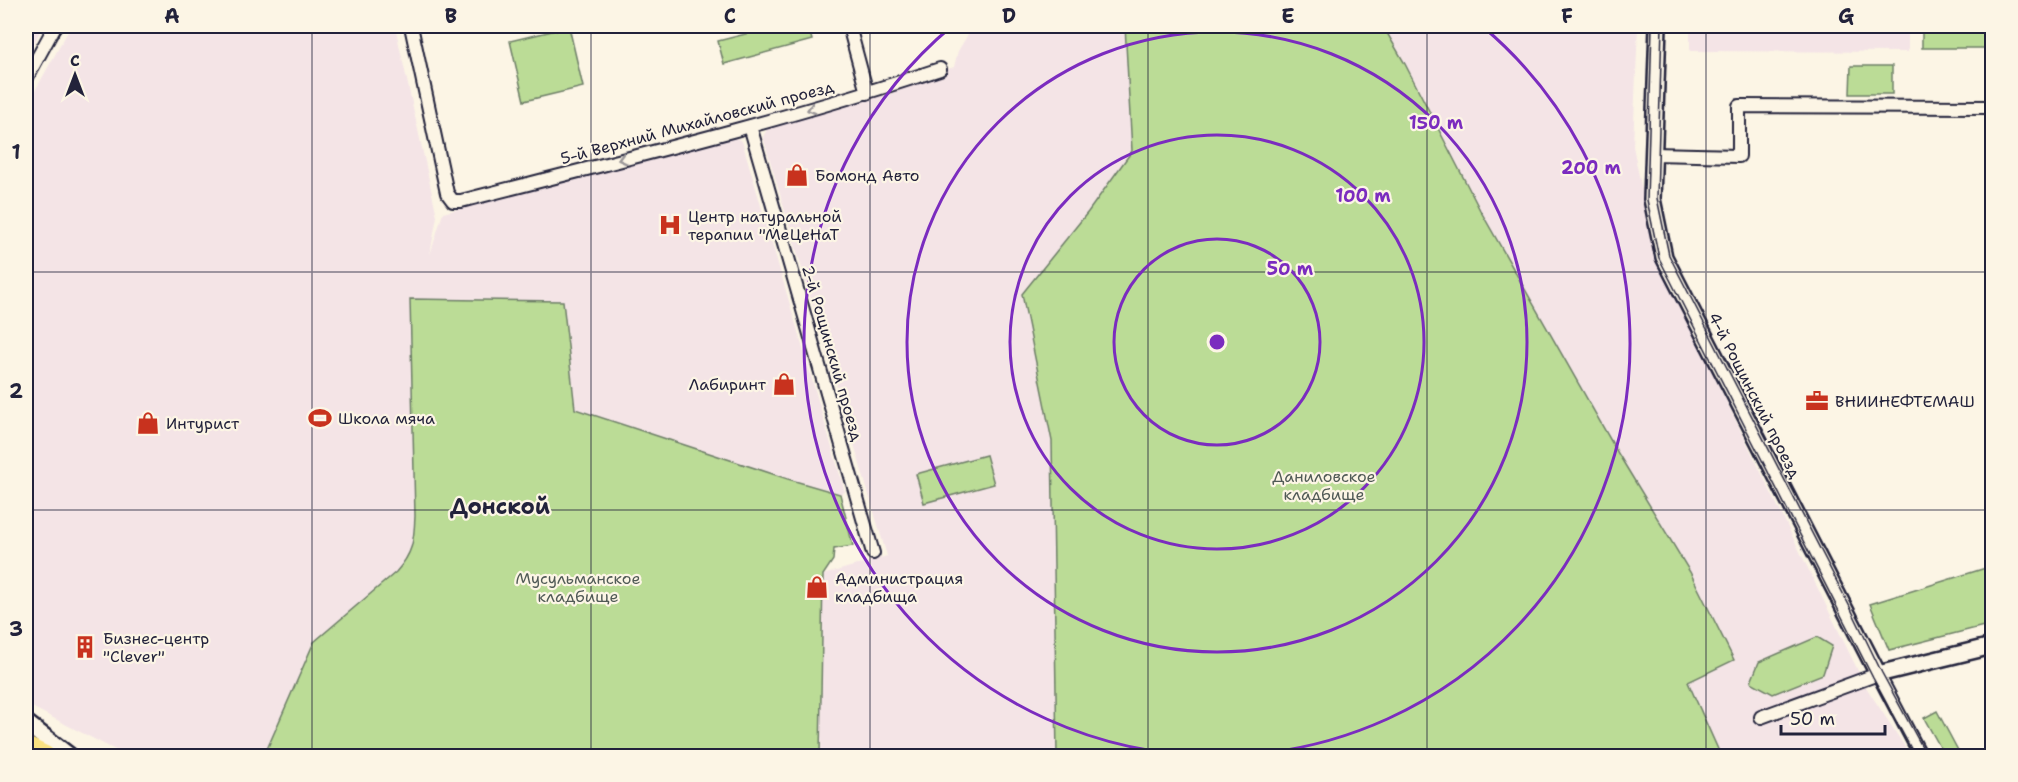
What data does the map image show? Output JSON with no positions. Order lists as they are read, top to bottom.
{
  "streets": {
    "street": ["5-й Верхний Михайловский проезд", "2-й Рощинский проезд", "4-й Рощинский проезд"]
  },
  "crossings": [
    ["5-й Верхний Михайловский проезд", "2-й Рощинский проезд"]
  ],
  "districts": ["Донской"],
  "parks": ["Даниловское кладбище", "Мусульманское кладбище"],
  "places": {
    "shop": [
      "Бомонд Авто",
      "Лабиринт",
      "Интурист",
      "Администрация кладбища"
    ],
    "hospital": ["Центр натуральной терапии \"МеЦеНаТ"],
    "office": ["ВНИИНЕФТЕМАШ"],
    "sports": ["Школа мяча"],
    "building": ["Бизнес-центр \"Clever\""]
  },
  "scale_bar": "50 m",
  "north": "top",
  "grid": {
    "columns": [
      "A",
      "B",
      "C",
      "D",
      "E",
      "F",
      "G"
    ],
    "rows": ["1", "2", "3"]
  },
  "rings": [
    "150 m",
    "200 m",
    "100 m",
    "50 m"
  ]
}
